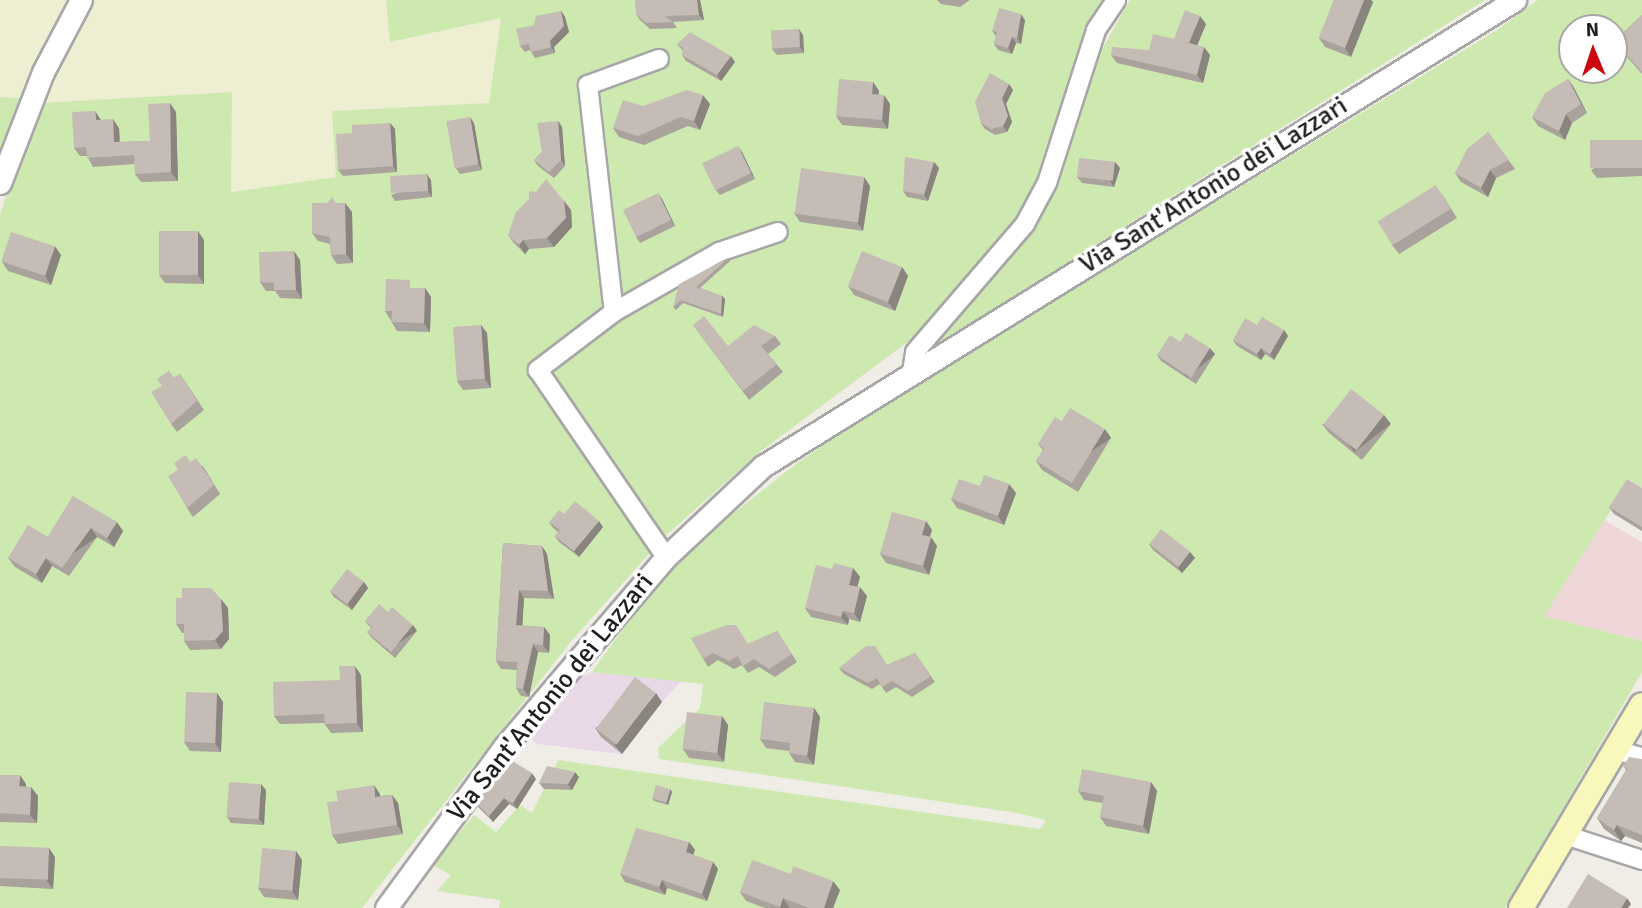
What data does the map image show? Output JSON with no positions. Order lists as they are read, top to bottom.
{
  "streets": {
    "street": ["Via Sant'Antonio dei Lazzari"]
  },
  "north": "top"
}
